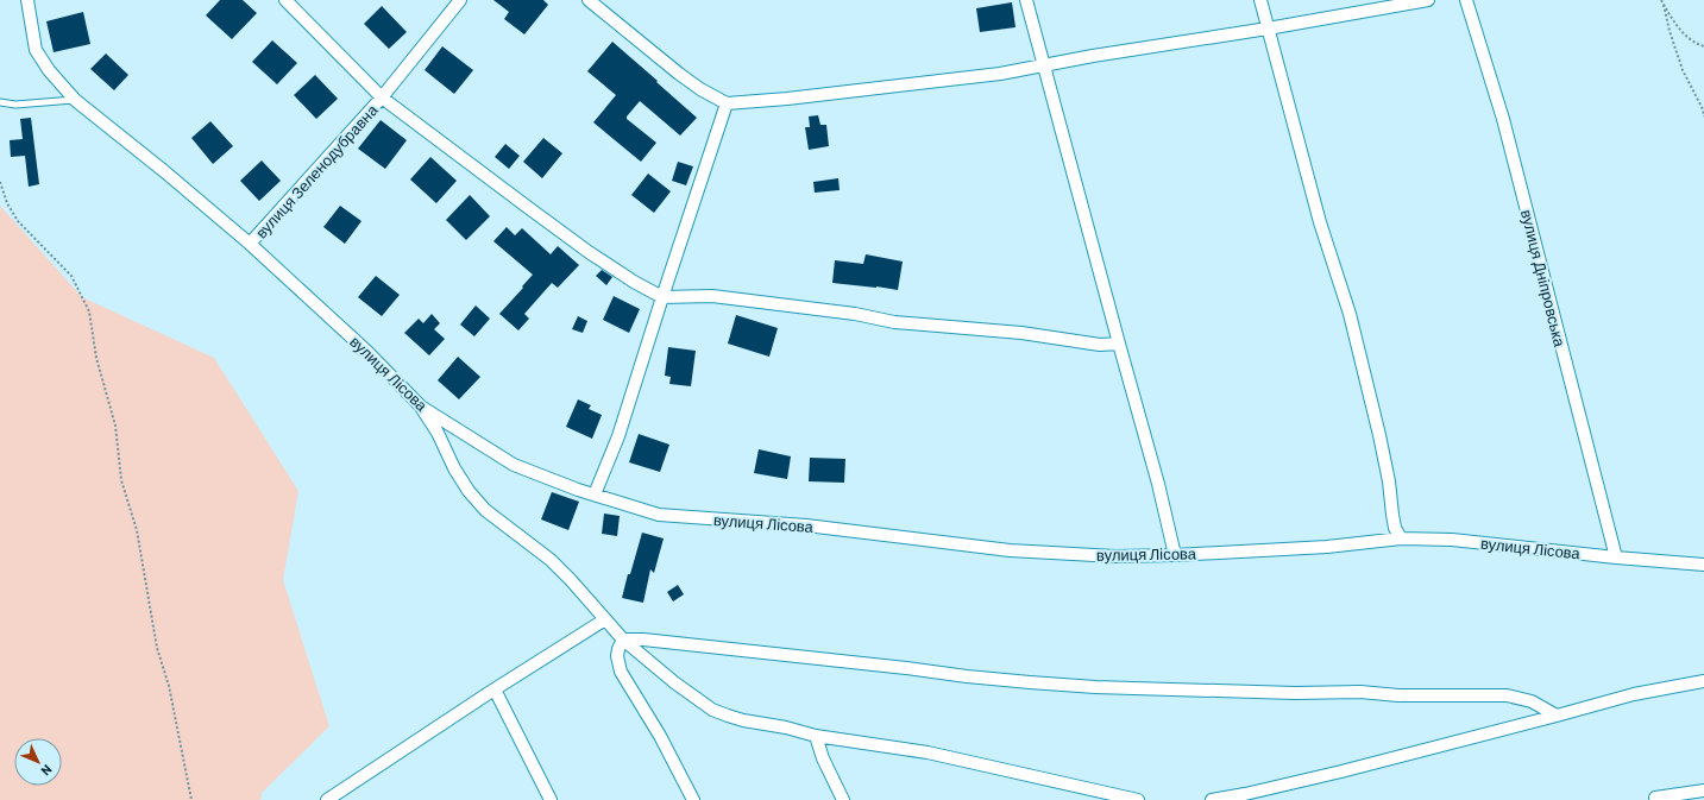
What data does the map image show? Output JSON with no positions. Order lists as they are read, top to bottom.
{
  "streets": {
    "street": ["вулиця Зеленодубравна", "вулиця Дніпровська", "вулиця Лісова"]
  },
  "crossings": [
    ["вулиця Зеленодубравна", "вулиця Лісова"],
    ["вулиця Дніпровська", "вулиця Лісова"]
  ],
  "north": "bottom right"
}
